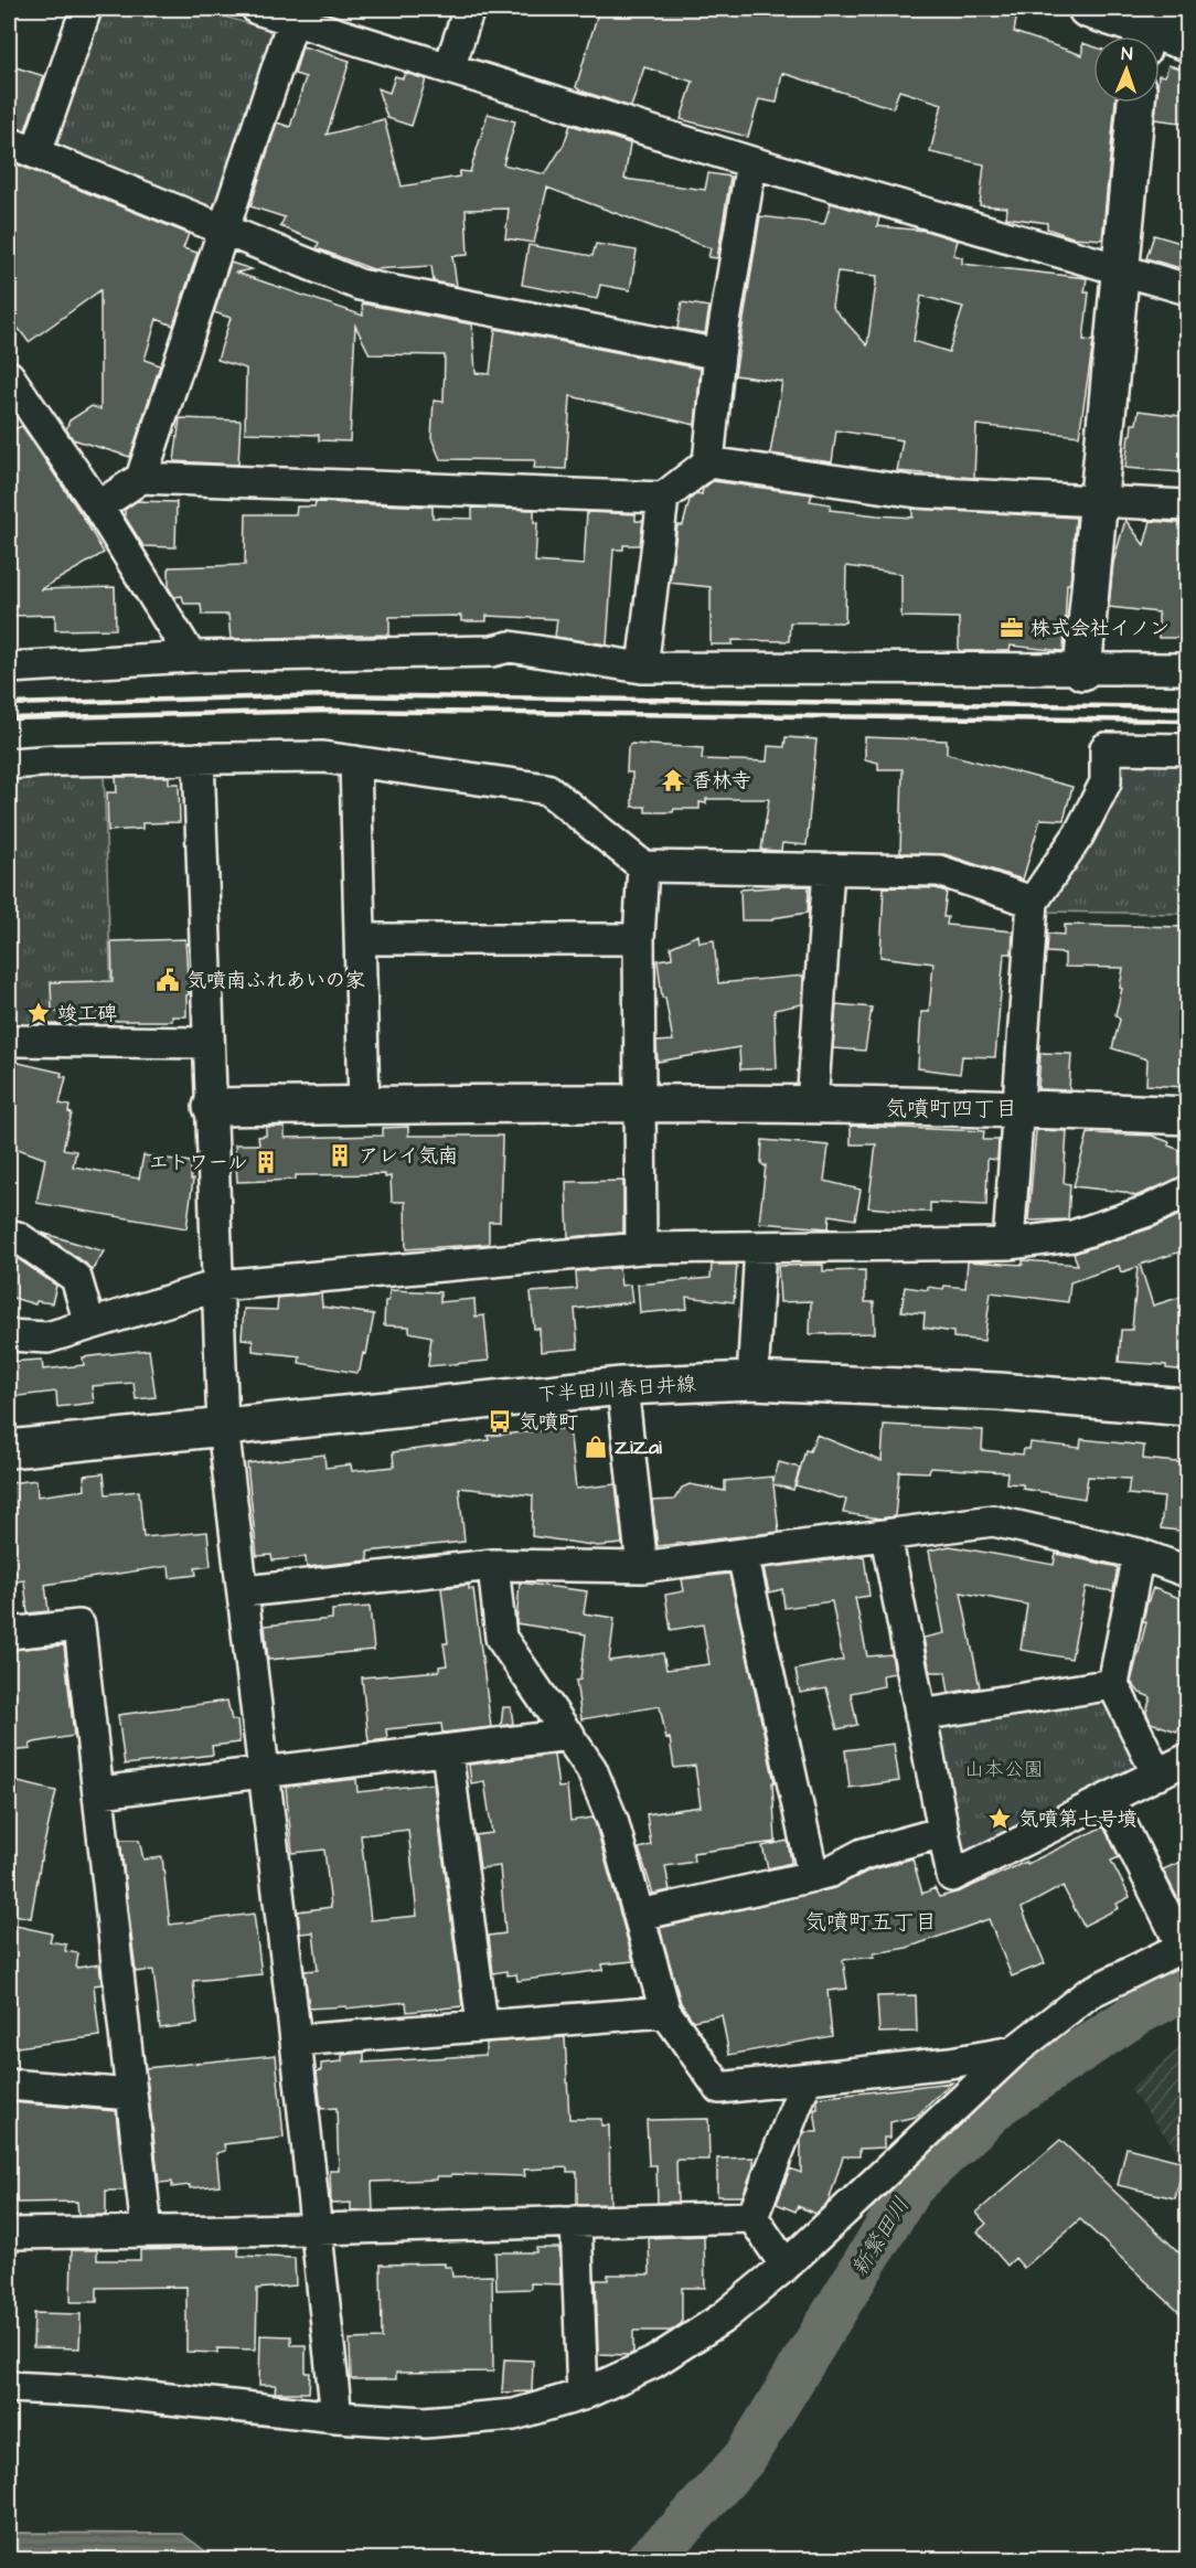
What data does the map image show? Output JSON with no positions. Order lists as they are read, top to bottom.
{
  "streets": {
    "main road": ["下半田川春日井線"]
  },
  "districts": ["気噴町四丁目", "気噴町五丁目"],
  "water": ["新繁田川"],
  "parks": ["山本公園"],
  "places": {
    "office": ["株式会社イノン"],
    "temple": ["香林寺"],
    "public building": ["気噴南ふれあいの家"],
    "place": ["竣工碑", "気噴第七号墳"],
    "building": ["アレイ気南", "エトワール"],
    "bus stop": ["気噴町"],
    "shop": ["ZiZai"]
  },
  "north": "top"
}
